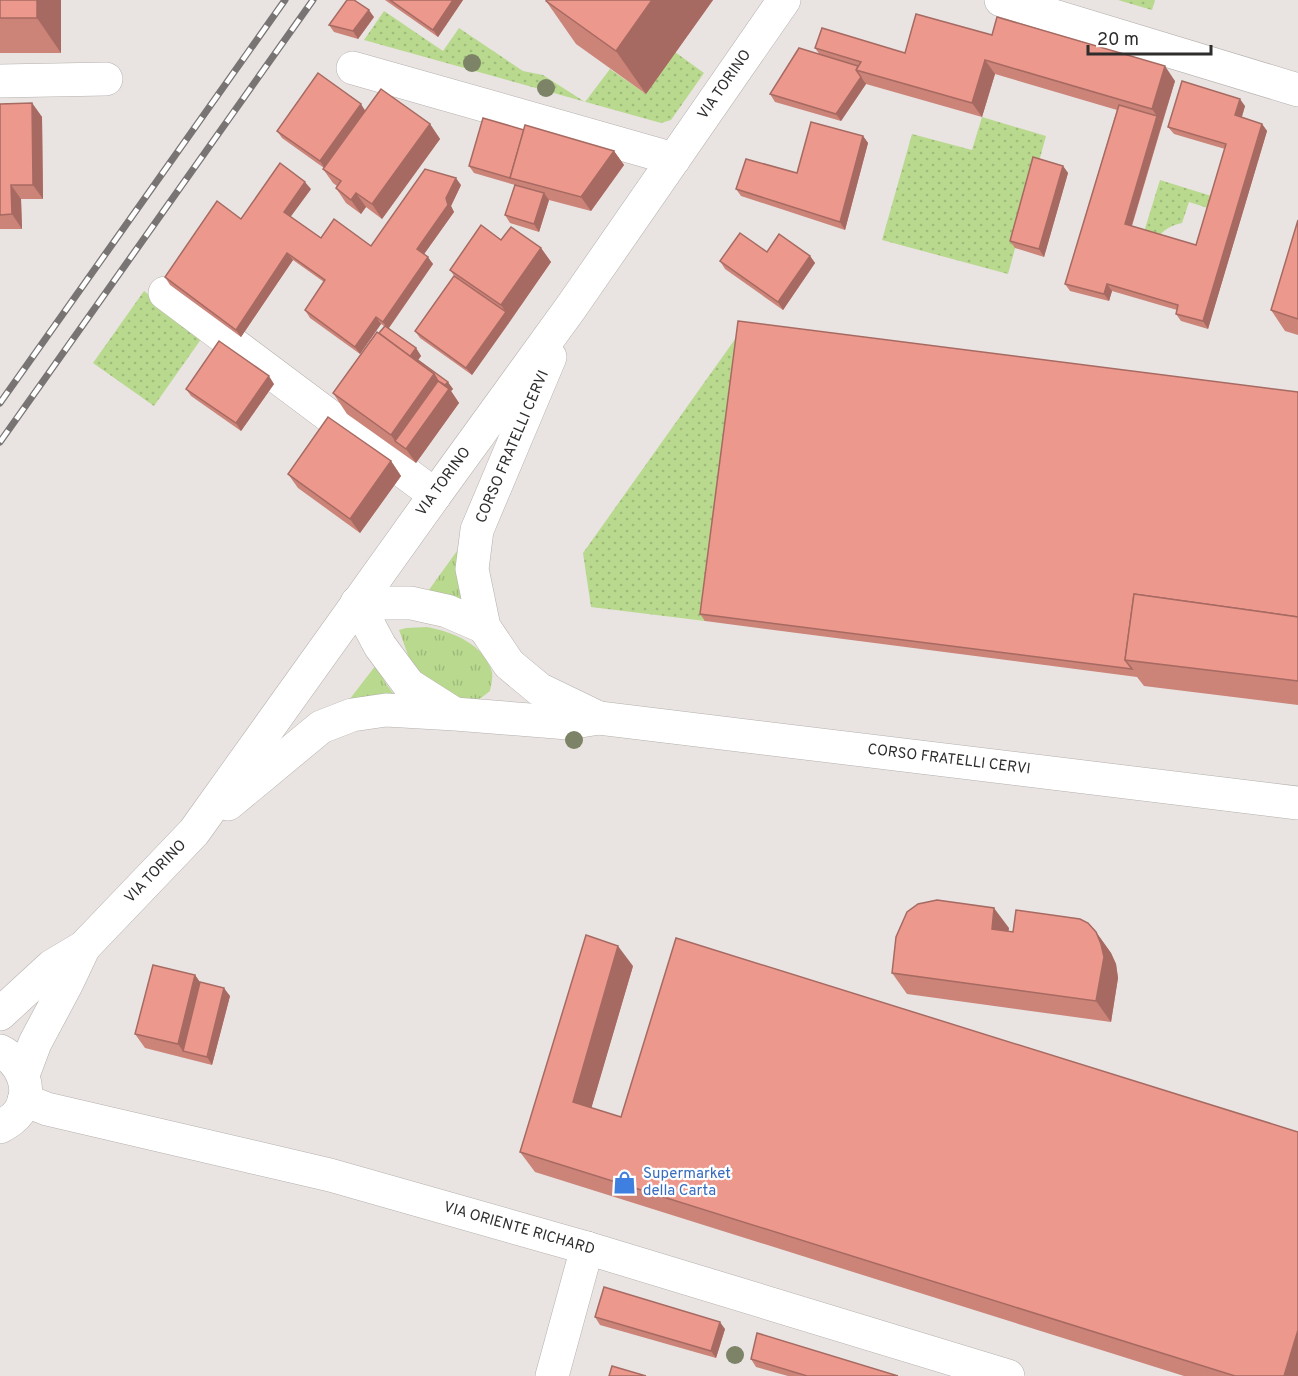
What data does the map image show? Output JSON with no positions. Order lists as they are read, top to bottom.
{
  "streets": {
    "street": ["VIA TORINO", "CORSO FRATELLI CERVI", "VIA ORIENTE RICHARD"]
  },
  "crossings": [
    ["VIA TORINO", "CORSO FRATELLI CERVI"],
    ["VIA TORINO", "VIA ORIENTE RICHARD"]
  ],
  "places": {
    "shop": ["Supermarket della Carta"]
  },
  "scale_bar": "20 m"
}
